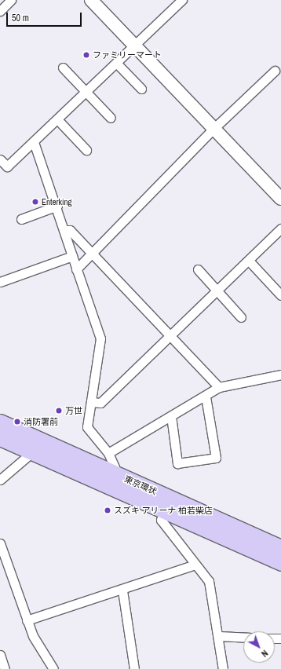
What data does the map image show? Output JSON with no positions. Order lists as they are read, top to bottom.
{
  "streets": {
    "highway": ["東京環状"]
  },
  "places": [
    "ファミリーマート",
    "Enterking",
    "万世",
    "消防署前",
    "スズキ アリーナ 柏若柴店"
  ],
  "scale_bar": "50 m",
  "north": "bottom right"
}
